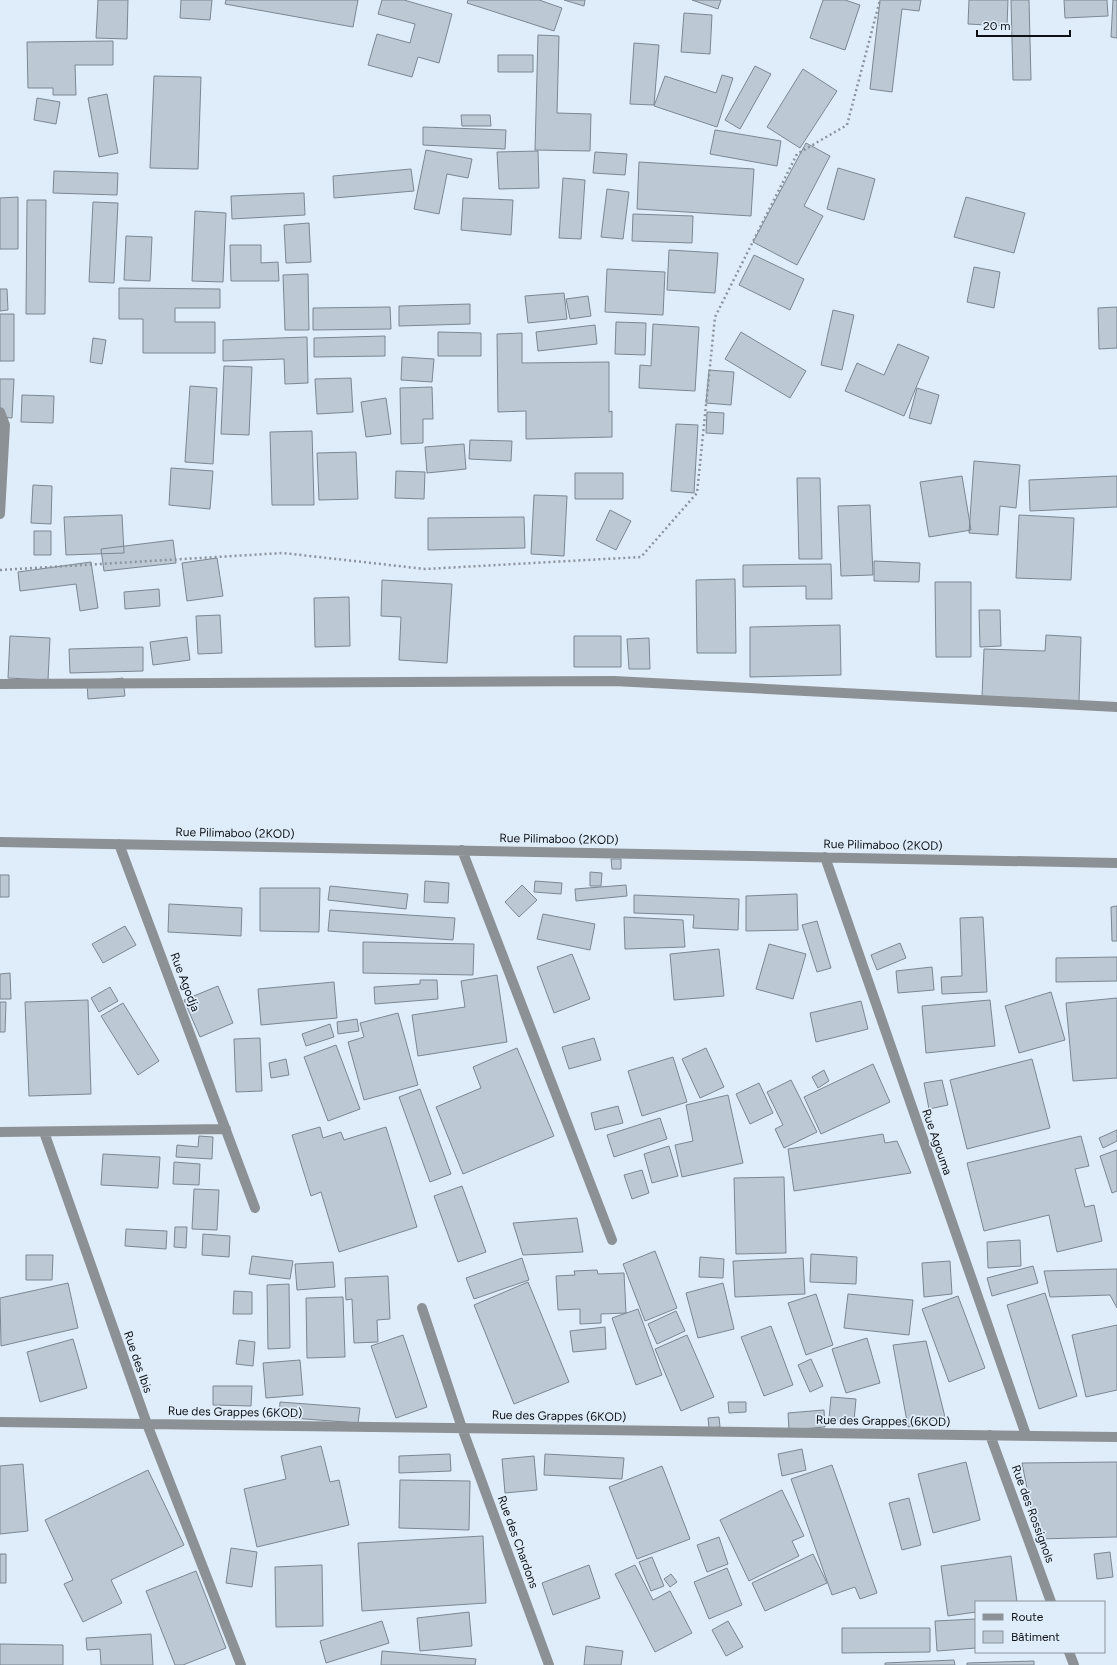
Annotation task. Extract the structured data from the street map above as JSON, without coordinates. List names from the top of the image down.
{
  "streets": {
    "street": [
      "Rue Pilimaboo (2KOD)",
      "Rue Agodja",
      "Rue Agouma",
      "Rue des Ibis",
      "Rue des Grappes (6KOD)",
      "Rue des Rossignols",
      "Rue des Chardons"
    ]
  },
  "crossings": [
    ["Rue Pilimaboo (2KOD)", "Rue Agodja"],
    ["Rue Pilimaboo (2KOD)", "Rue Agouma"],
    ["Rue Agouma", "Rue des Grappes (6KOD)"],
    ["Rue des Ibis", "Rue des Grappes (6KOD)"],
    ["Rue des Grappes (6KOD)", "Rue des Rossignols"],
    ["Rue des Grappes (6KOD)", "Rue des Chardons"]
  ],
  "legend": ["Route", "Bâtiment"],
  "scale_bar": "20 m"
}
